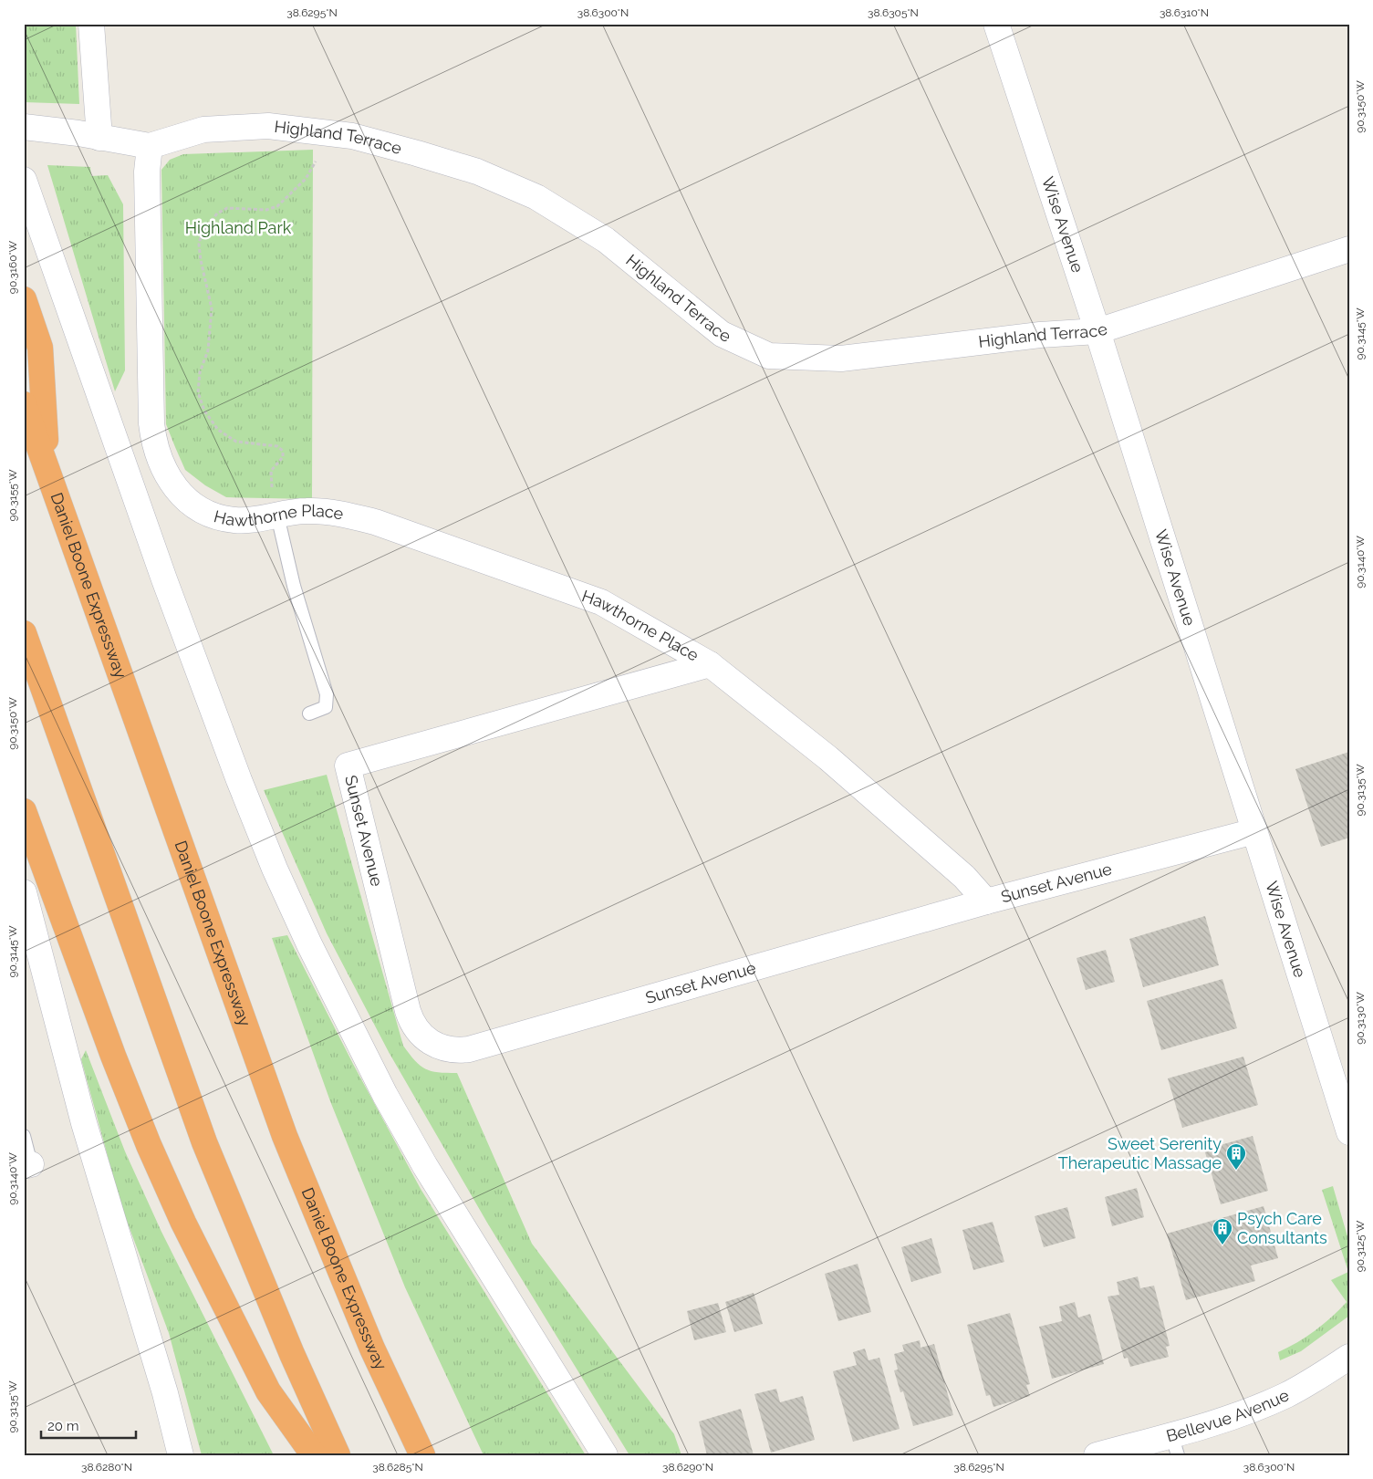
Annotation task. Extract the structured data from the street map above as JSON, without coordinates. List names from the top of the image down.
{
  "streets": {
    "highway": ["Daniel Boone Expressway"],
    "street": [
      "Highland Terrace",
      "Wise Avenue",
      "Hawthorne Place",
      "Sunset Avenue",
      "Bellevue Avenue"
    ]
  },
  "crossings": [
    ["Highland Terrace", "Wise Avenue"],
    ["Highland Terrace", "Hawthorne Place"],
    ["Wise Avenue", "Sunset Avenue"],
    ["Hawthorne Place", "Sunset Avenue"]
  ],
  "parks": ["Highland Park"],
  "places": {
    "building": ["Sweet Serenity Therapeutic Massage", "Psych Care Consultants"]
  },
  "scale_bar": "20 m",
  "coordinates": [
    "38.6295°N",
    "38.6300°N",
    "38.6305°N",
    "38.6310°N",
    "90.3150°W",
    "90.3160°W",
    "90.3145°W",
    "90.3155°W",
    "90.3140°W",
    "90.3135°W",
    "90.3130°W",
    "90.3125°W",
    "38.6280°N",
    "38.6285°N",
    "38.6290°N"
  ]
}
